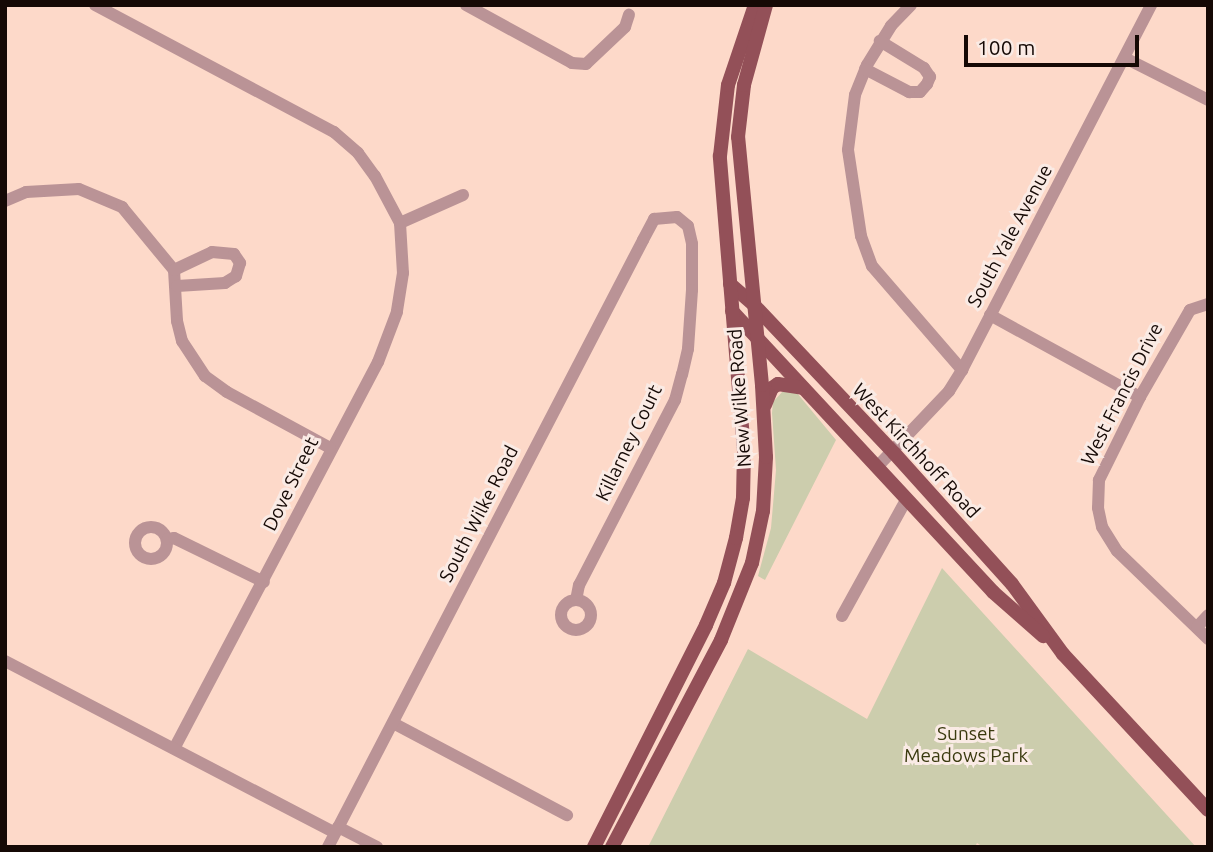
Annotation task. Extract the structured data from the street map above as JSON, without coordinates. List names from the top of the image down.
{
  "streets": {
    "main road": ["New Wilke Road", "West Kirchhoff Road"],
    "street": [
      "South Yale Avenue",
      "West Francis Drive",
      "Killarney Court",
      "Dove Street",
      "South Wilke Road"
    ]
  },
  "crossings": [
    ["South Yale Avenue", "West Kirchhoff Road"],
    ["New Wilke Road", "West Kirchhoff Road"],
    ["Killarney Court", "South Wilke Road"]
  ],
  "parks": ["Sunset Meadows Park"],
  "scale_bar": "100 m"
}
